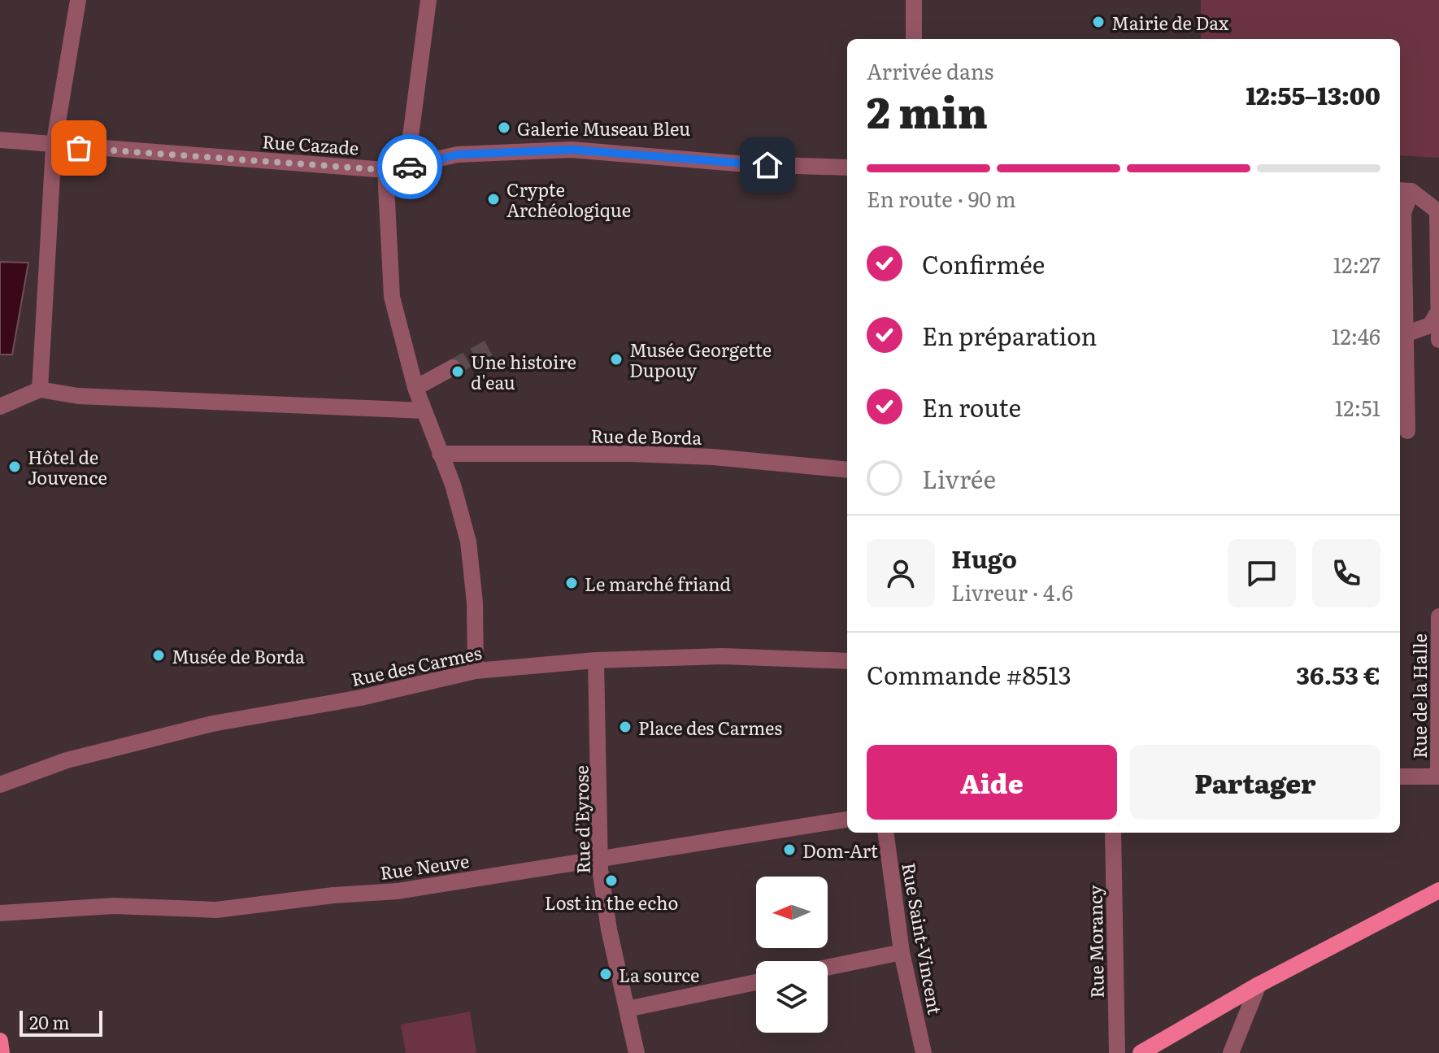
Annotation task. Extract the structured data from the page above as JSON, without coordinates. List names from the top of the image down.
{
  "streets": {
    "street": [
      "Rue Cazade",
      "Rue de Borda",
      "Rue des Carmes",
      "Rue de la Halle",
      "Rue d'Eyrose",
      "Rue Neuve",
      "Rue Saint-Vincent",
      "Rue Morancy"
    ]
  },
  "crossings": [
    ["Rue des Carmes", "Rue d'Eyrose"],
    ["Rue d'Eyrose", "Rue Neuve"]
  ],
  "places": [
    "Mairie de Dax",
    "Galerie Museau Bleu",
    "Crypte Archéologique",
    "Musée Georgette Dupouy",
    "Une histoire d'eau",
    "Hôtel de Jouvence",
    "Le marché friand",
    "Musée de Borda",
    "Place des Carmes",
    "Dom-Art",
    "Lost in the echo",
    "La source"
  ],
  "scale_bar": "20 m",
  "north": "left",
  "page": {
    "heading": ["2 min", "Arrivée dans", "12:55–13:00"],
    "panel": [
      "Hugo",
      "Livreur · 4.6",
      "Commande #8513",
      "36.53 €"
    ],
    "bar": "En route · 90 m",
    "list": [
      ["Confirmée", "12:27"],
      ["En préparation", "12:46"],
      ["En route", "12:51"],
      "Livrée"
    ],
    "buttons": ["Aide", "Partager"],
    "scale": "20 m"
  }
}
